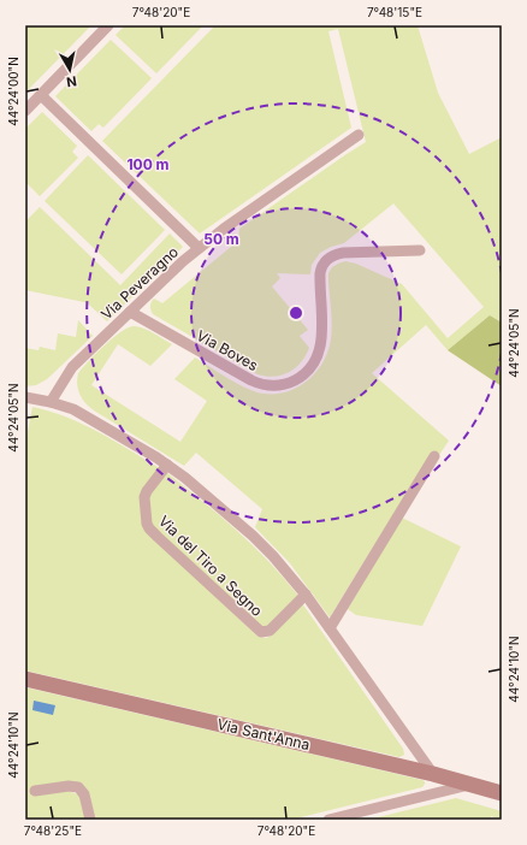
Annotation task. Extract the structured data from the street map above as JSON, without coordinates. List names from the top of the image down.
{
  "streets": {
    "street": [
      "Via Peveragno",
      "Via Boves",
      "Via del Tiro a Segno",
      "Via Sant'Anna"
    ]
  },
  "crossings": [
    ["Via Peveragno", "Via Boves"]
  ],
  "north": "bottom",
  "coordinates": [
    "7°48'20\"E",
    "7°48'15\"E",
    "44°24'00\"N",
    "44°24'05\"N",
    "44°24'10\"N",
    "7°48'25\"E"
  ],
  "rings": ["100 m", "50 m"]
}
